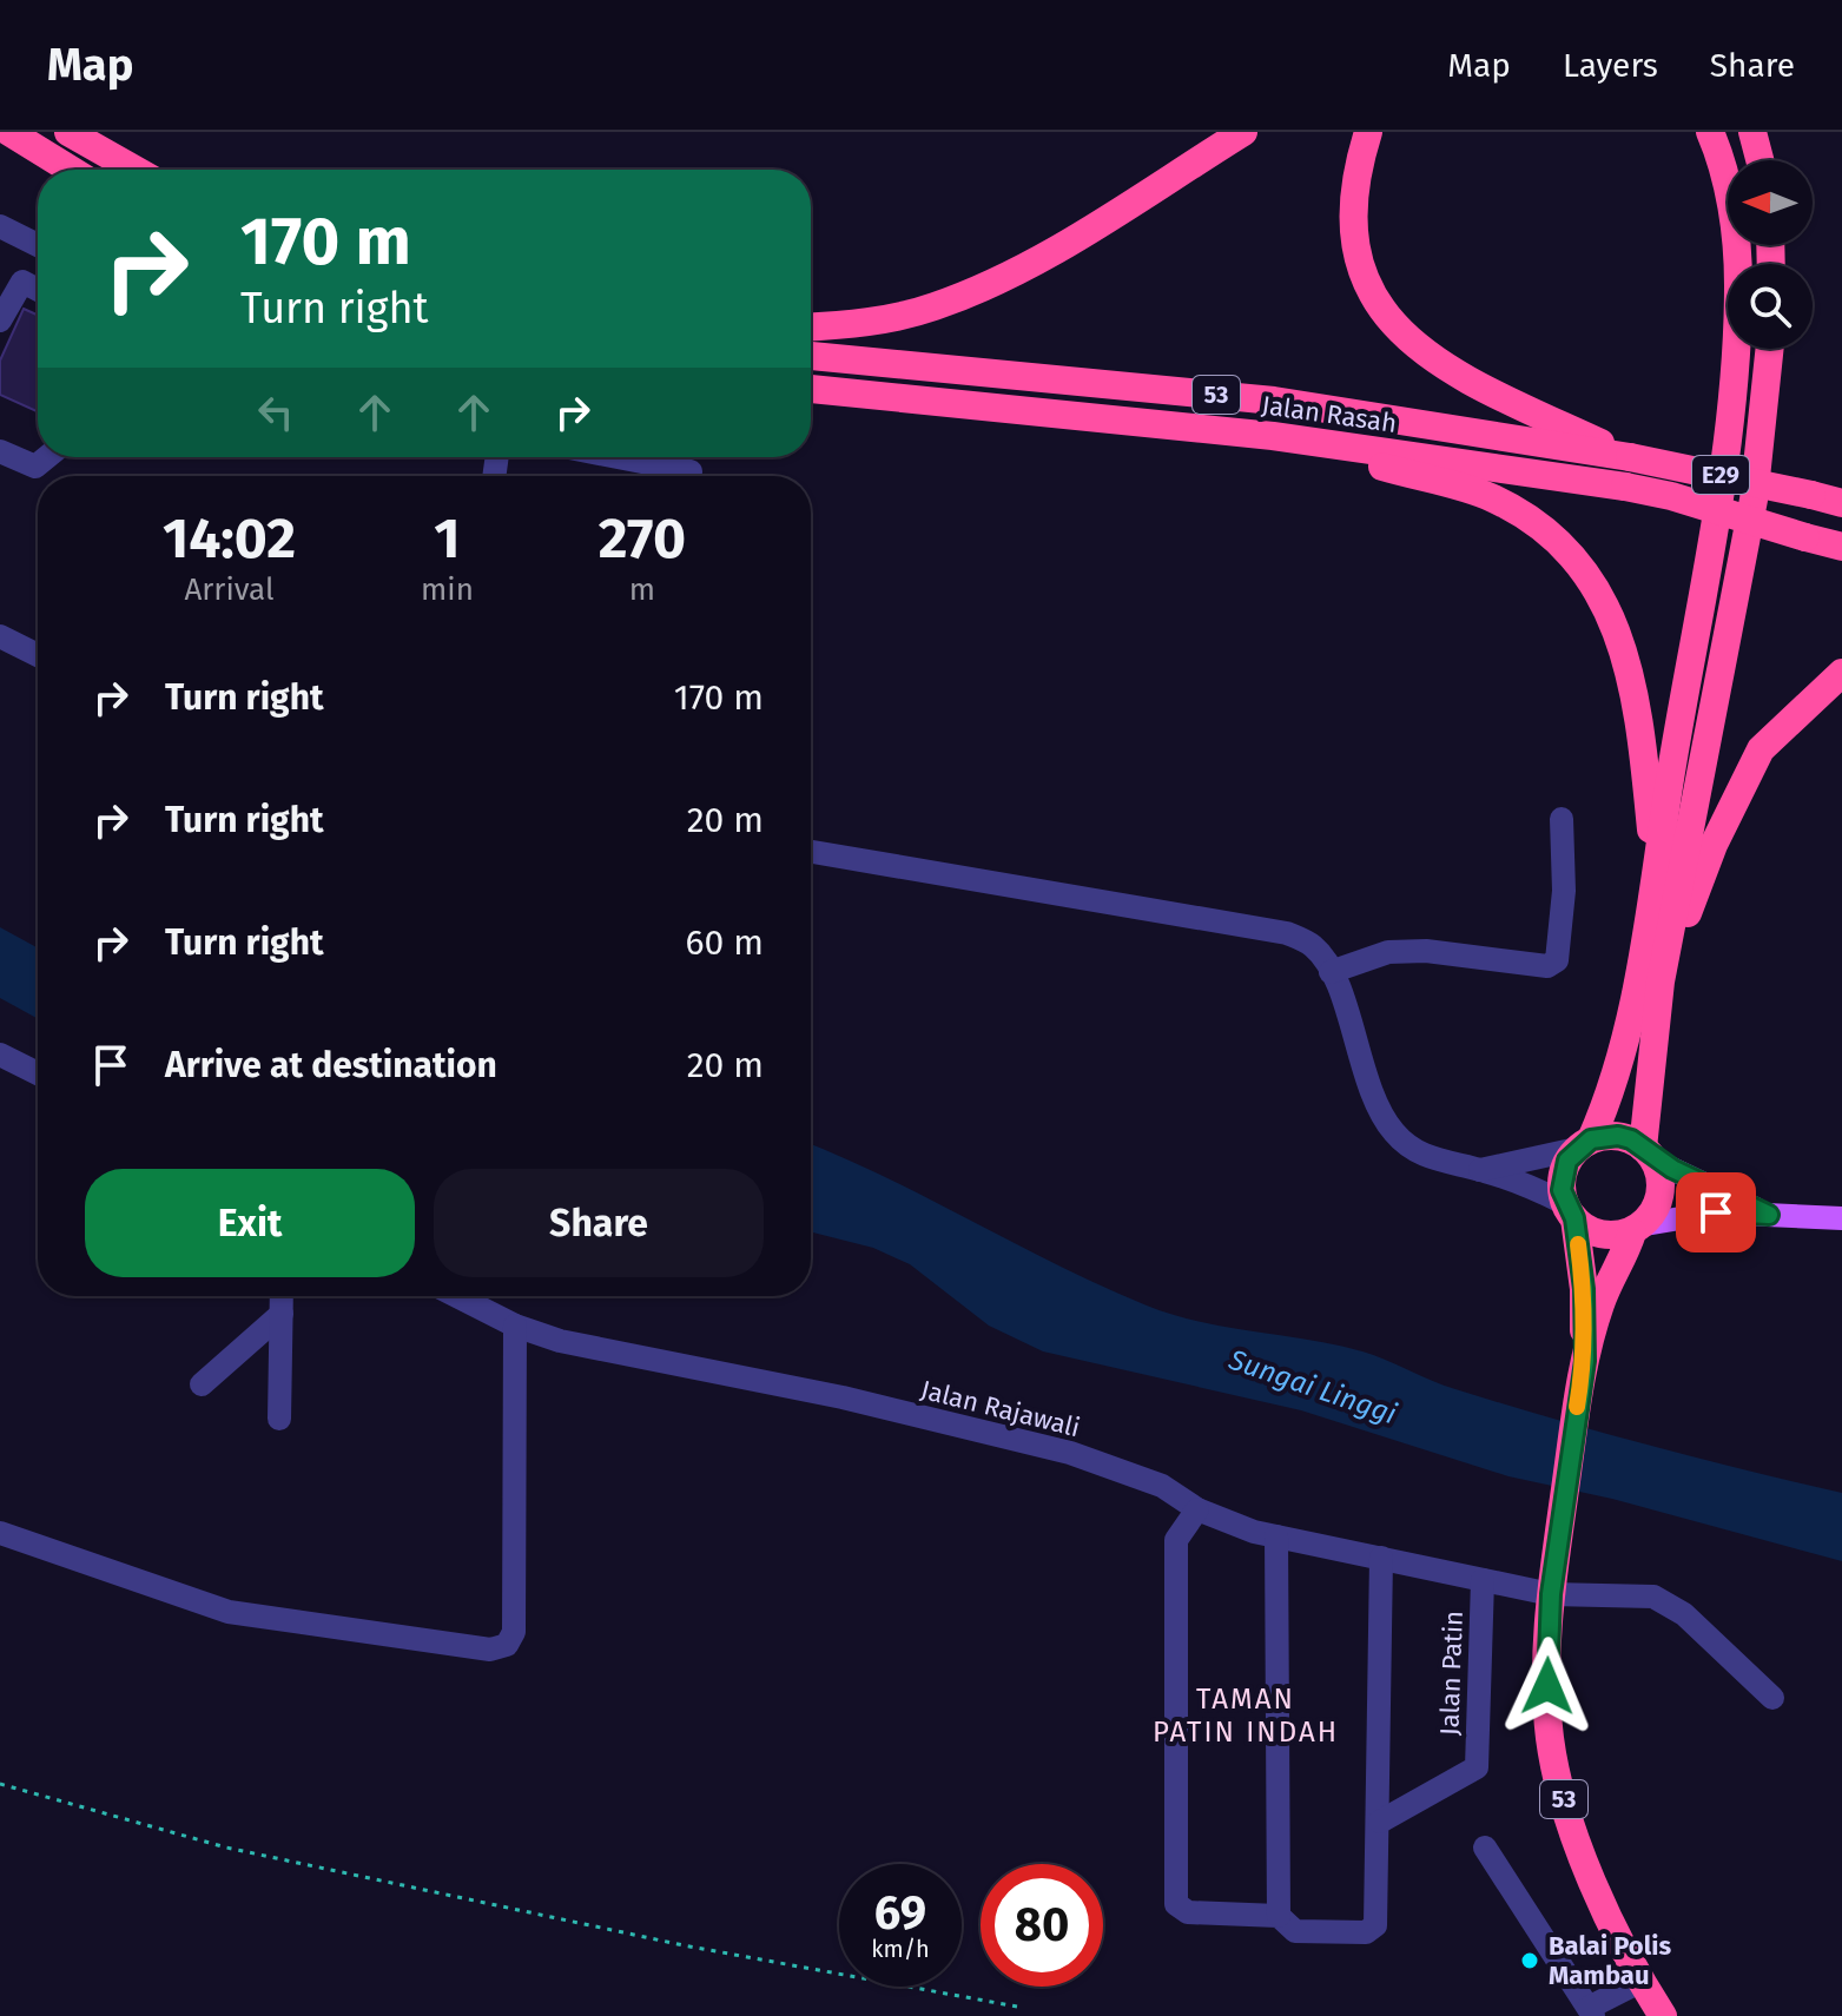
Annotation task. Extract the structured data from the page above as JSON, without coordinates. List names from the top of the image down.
{
  "streets": {
    "highway": ["53", "Jalan Rasah", "E29"],
    "street": ["Jalan Rajawali", "Jalan Patin"]
  },
  "crossings": [
    ["53", "Jalan Rajawali"],
    ["Jalan Rajawali", "Jalan Patin"]
  ],
  "districts": ["TAMAN PATIN INDAH"],
  "water": ["Sungai Linggi"],
  "places": ["Balai Polis Mambau"],
  "north": "left",
  "page": {
    "header": "Map",
    "nav": ["Map", "Layers", "Share"],
    "turn": ["170 m", "Turn right"],
    "eta": [
      "14:02",
      "Arrival",
      "1",
      "min",
      "270",
      "m"
    ],
    "list": [
      {
        "name": "Turn right",
        "value": "170 m"
      },
      {
        "name": "Turn right",
        "value": "20 m"
      },
      {
        "name": "Turn right",
        "value": "60 m"
      },
      {
        "name": "Arrive at destination",
        "value": "20 m"
      }
    ],
    "buttons": ["Exit", "Share"],
    "speed": "69 km/h",
    "limit": "80"
  }
}
